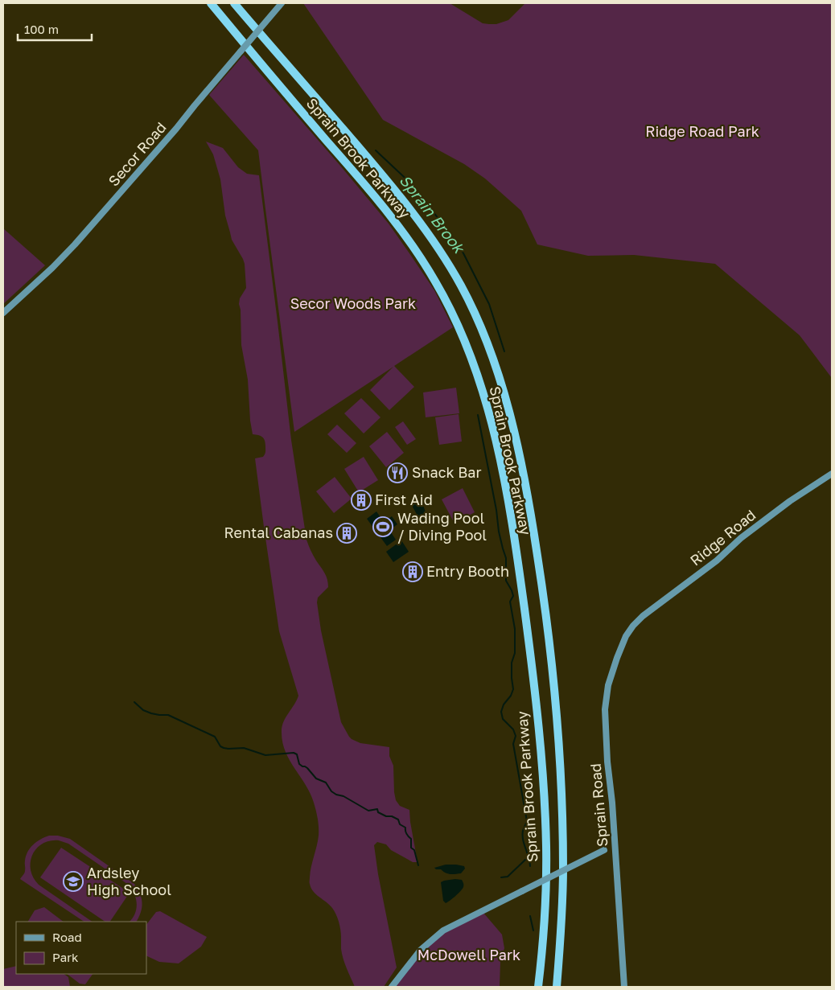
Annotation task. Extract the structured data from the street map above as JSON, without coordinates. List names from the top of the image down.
{
  "streets": {
    "highway": ["Sprain Brook Parkway"],
    "street": ["Secor Road", "Ridge Road", "Sprain Road"]
  },
  "crossings": [
    ["Ridge Road", "Sprain Road"]
  ],
  "water": ["Sprain Brook"],
  "parks": ["Ridge Road Park", "Secor Woods Park", "McDowell Park"],
  "places": {
    "restaurant": ["Snack Bar"],
    "building": ["First Aid", "Rental Cabanas", "Entry Booth"],
    "sports": ["Wading Pool / Diving Pool"],
    "school or university": ["Ardsley High School"]
  },
  "legend": ["Road", "Park"],
  "scale_bar": "100 m"
}
